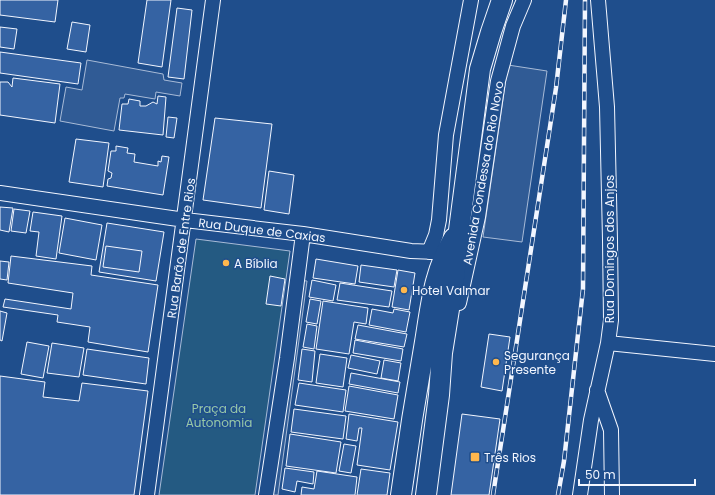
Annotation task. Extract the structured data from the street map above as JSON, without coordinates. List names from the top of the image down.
{
  "streets": {
    "main road": ["Avenida Condessa do Rio Novo"],
    "street": ["Rua Duque de Caxias", "Rua Barão de Entre Rios", "Rua Domingos dos Anjos"]
  },
  "crossings": [
    ["Avenida Condessa do Rio Novo", "Rua Duque de Caxias"],
    ["Rua Duque de Caxias", "Rua Barão de Entre Rios"]
  ],
  "parks": ["Praça da Autonomia"],
  "places": {
    "other": ["A Bíblia", "Hotel Valmar", "Segurança Presente"],
    "transit": ["Três Rios"]
  },
  "scale_bar": "50 m"
}
